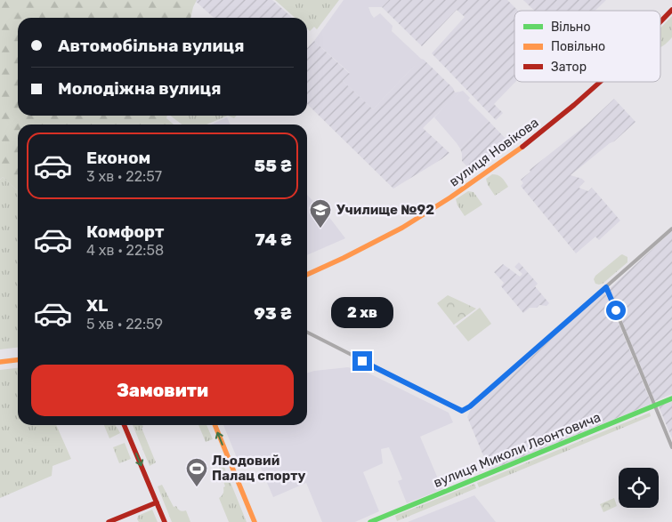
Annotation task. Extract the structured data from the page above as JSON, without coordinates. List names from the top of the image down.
{
  "streets": {
    "street": ["вулиця Новікова", "вулиця Миколи Леонтовича"]
  },
  "places": {
    "school or university": ["Училище №92"],
    "sports": ["Льодовий Палац спорту"]
  },
  "legend": ["Вільно", "Повільно", "Затор"],
  "page": {
    "banner": ["Автомобільна вулиця", "Молодіжна вулиця"],
    "list": [
      {
        "name": "Економ",
        "note": "3 хв · 22:57",
        "value": "55 ₴"
      },
      {
        "name": "Комфорт",
        "note": "4 хв · 22:58",
        "value": "74 ₴"
      },
      {
        "name": "XL",
        "note": "5 хв · 22:59",
        "value": "93 ₴"
      }
    ],
    "bubble": "2 хв",
    "buttons": "Замовити"
  }
}
